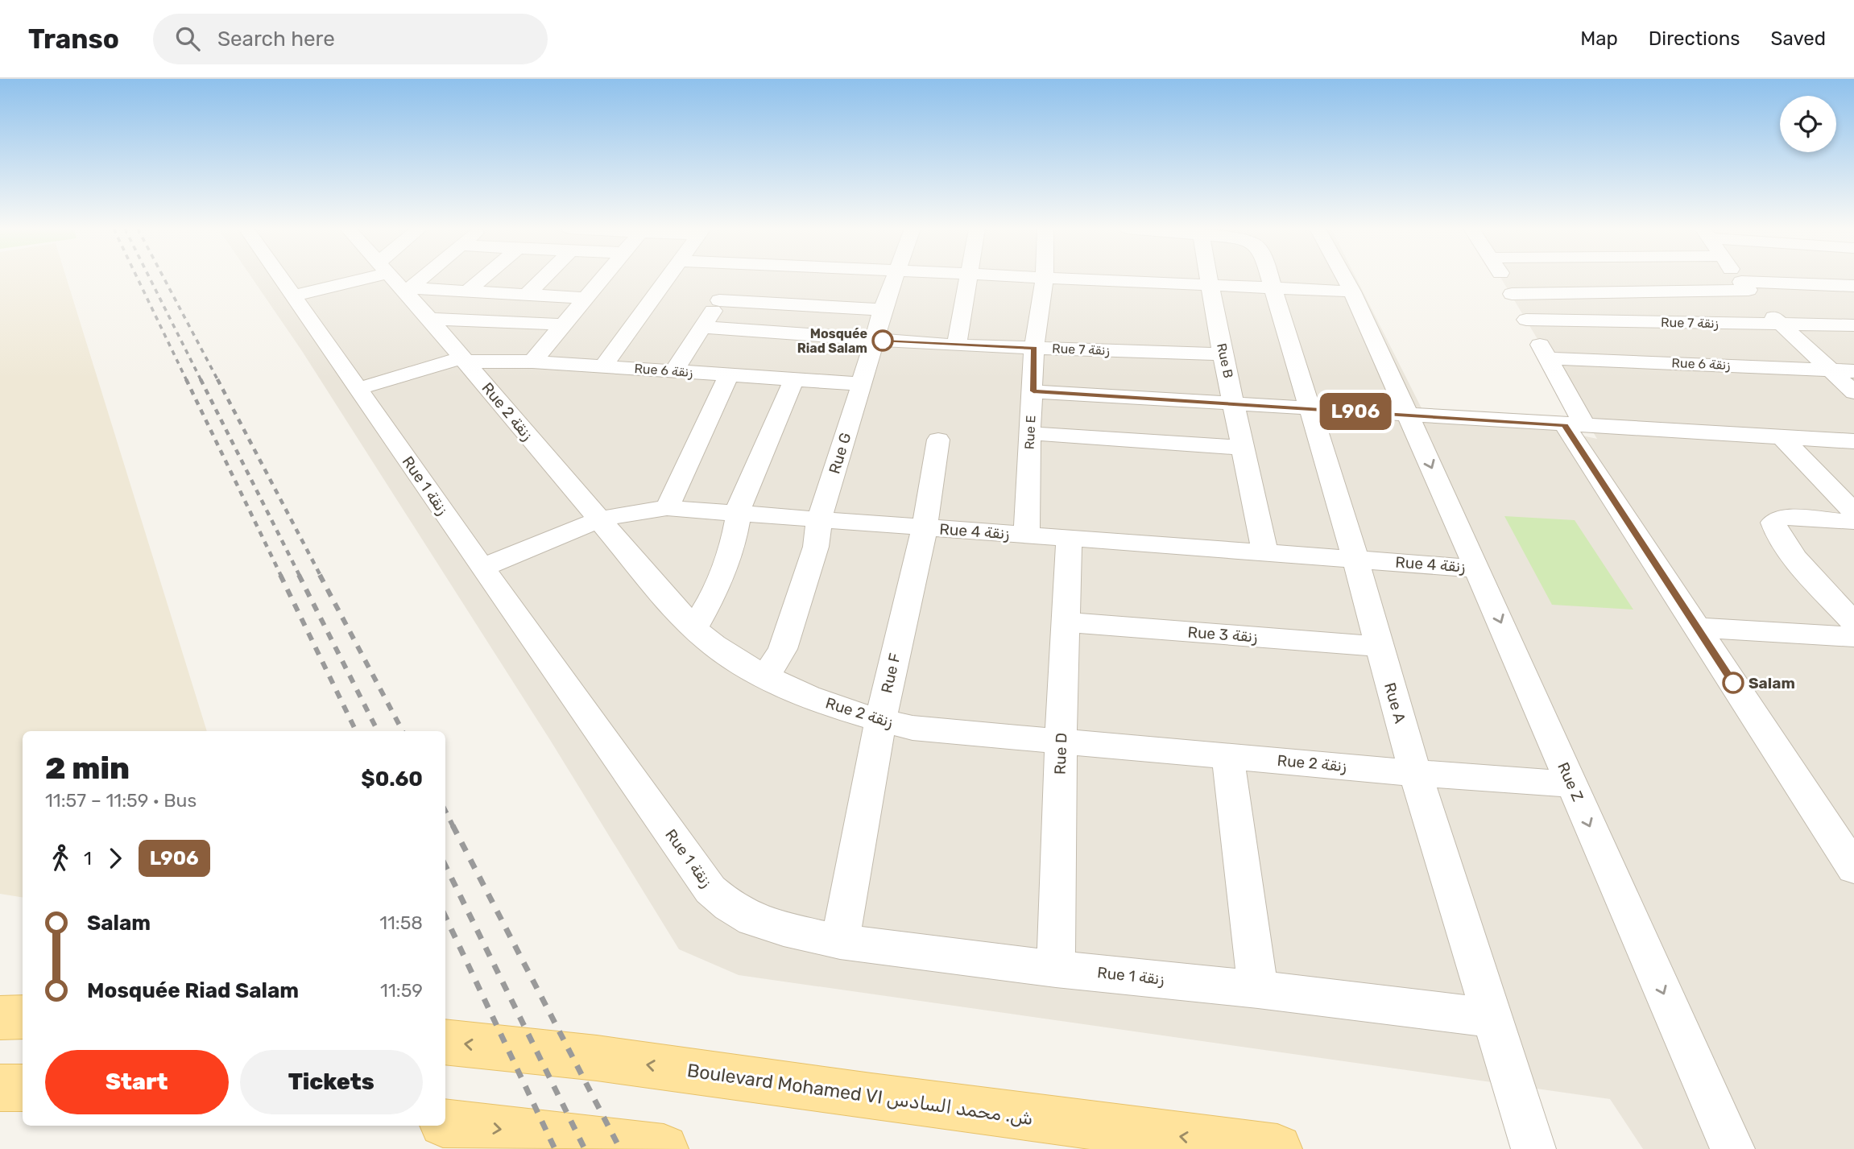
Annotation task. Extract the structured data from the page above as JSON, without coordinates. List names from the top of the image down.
{
  "streets": {
    "main road": ["Boulevard Mohamed VI ش. محمد السادس"],
    "street": [
      "Rue 7 زنقة",
      "Rue B",
      "Rue 6 زنقة",
      "Rue 2 زنقة",
      "Rue E",
      "Rue G",
      "Rue 1 زنقة",
      "Rue 4 زنقة",
      "Rue 3 زنقة",
      "Rue F",
      "Rue A",
      "Rue D",
      "Rue Z"
    ]
  },
  "crossings": [
    ["Rue 7 زنقة", "Rue B"],
    ["Rue 7 زنقة", "Rue E"],
    ["Rue 7 زنقة", "Rue G"],
    ["Rue B", "Rue 4 زنقة"],
    ["Rue 6 زنقة", "Rue 2 زنقة"],
    ["Rue 6 زنقة", "Rue G"],
    ["Rue 6 زنقة", "Rue 1 زنقة"],
    ["Rue 2 زنقة", "Rue G"],
    ["Rue 2 زنقة", "Rue 4 زنقة"],
    ["Rue 2 زنقة", "Rue F"],
    ["Rue 2 زنقة", "Rue A"],
    ["Rue 2 زنقة", "Rue D"],
    ["Rue 2 زنقة", "Rue Z"],
    ["Rue E", "Rue 4 زنقة"],
    ["Rue G", "Rue 4 زنقة"],
    ["Rue 1 زنقة", "Rue 4 زنقة"],
    ["Rue 1 زنقة", "Rue F"],
    ["Rue 1 زنقة", "Rue A"],
    ["Rue 1 زنقة", "Rue D"],
    ["Rue 4 زنقة", "Rue F"],
    ["Rue 4 زنقة", "Rue A"],
    ["Rue 4 زنقة", "Rue D"],
    ["Rue 4 زنقة", "Rue Z"],
    ["Rue 3 زنقة", "Rue A"],
    ["Rue 3 زنقة", "Rue D"]
  ],
  "one_way": ["Boulevard Mohamed VI ش. محمد السادس"],
  "places": ["Mosquée Riad Salam", "Salam"],
  "lines": ["bus line L906"],
  "page": {
    "header": "Transo",
    "search": "Search here",
    "nav": ["Map", "Directions", "Saved"],
    "on_map": "L906",
    "heading": ["2 min", "11:57 – 11:59 · Bus", "$0.60"],
    "legs": ["1", "L906"],
    "list": [
      {
        "name": "Salam",
        "value": "11:58"
      },
      {
        "name": "Mosquée Riad Salam",
        "value": "11:59"
      }
    ],
    "buttons": ["Start", "Tickets"]
  }
}
